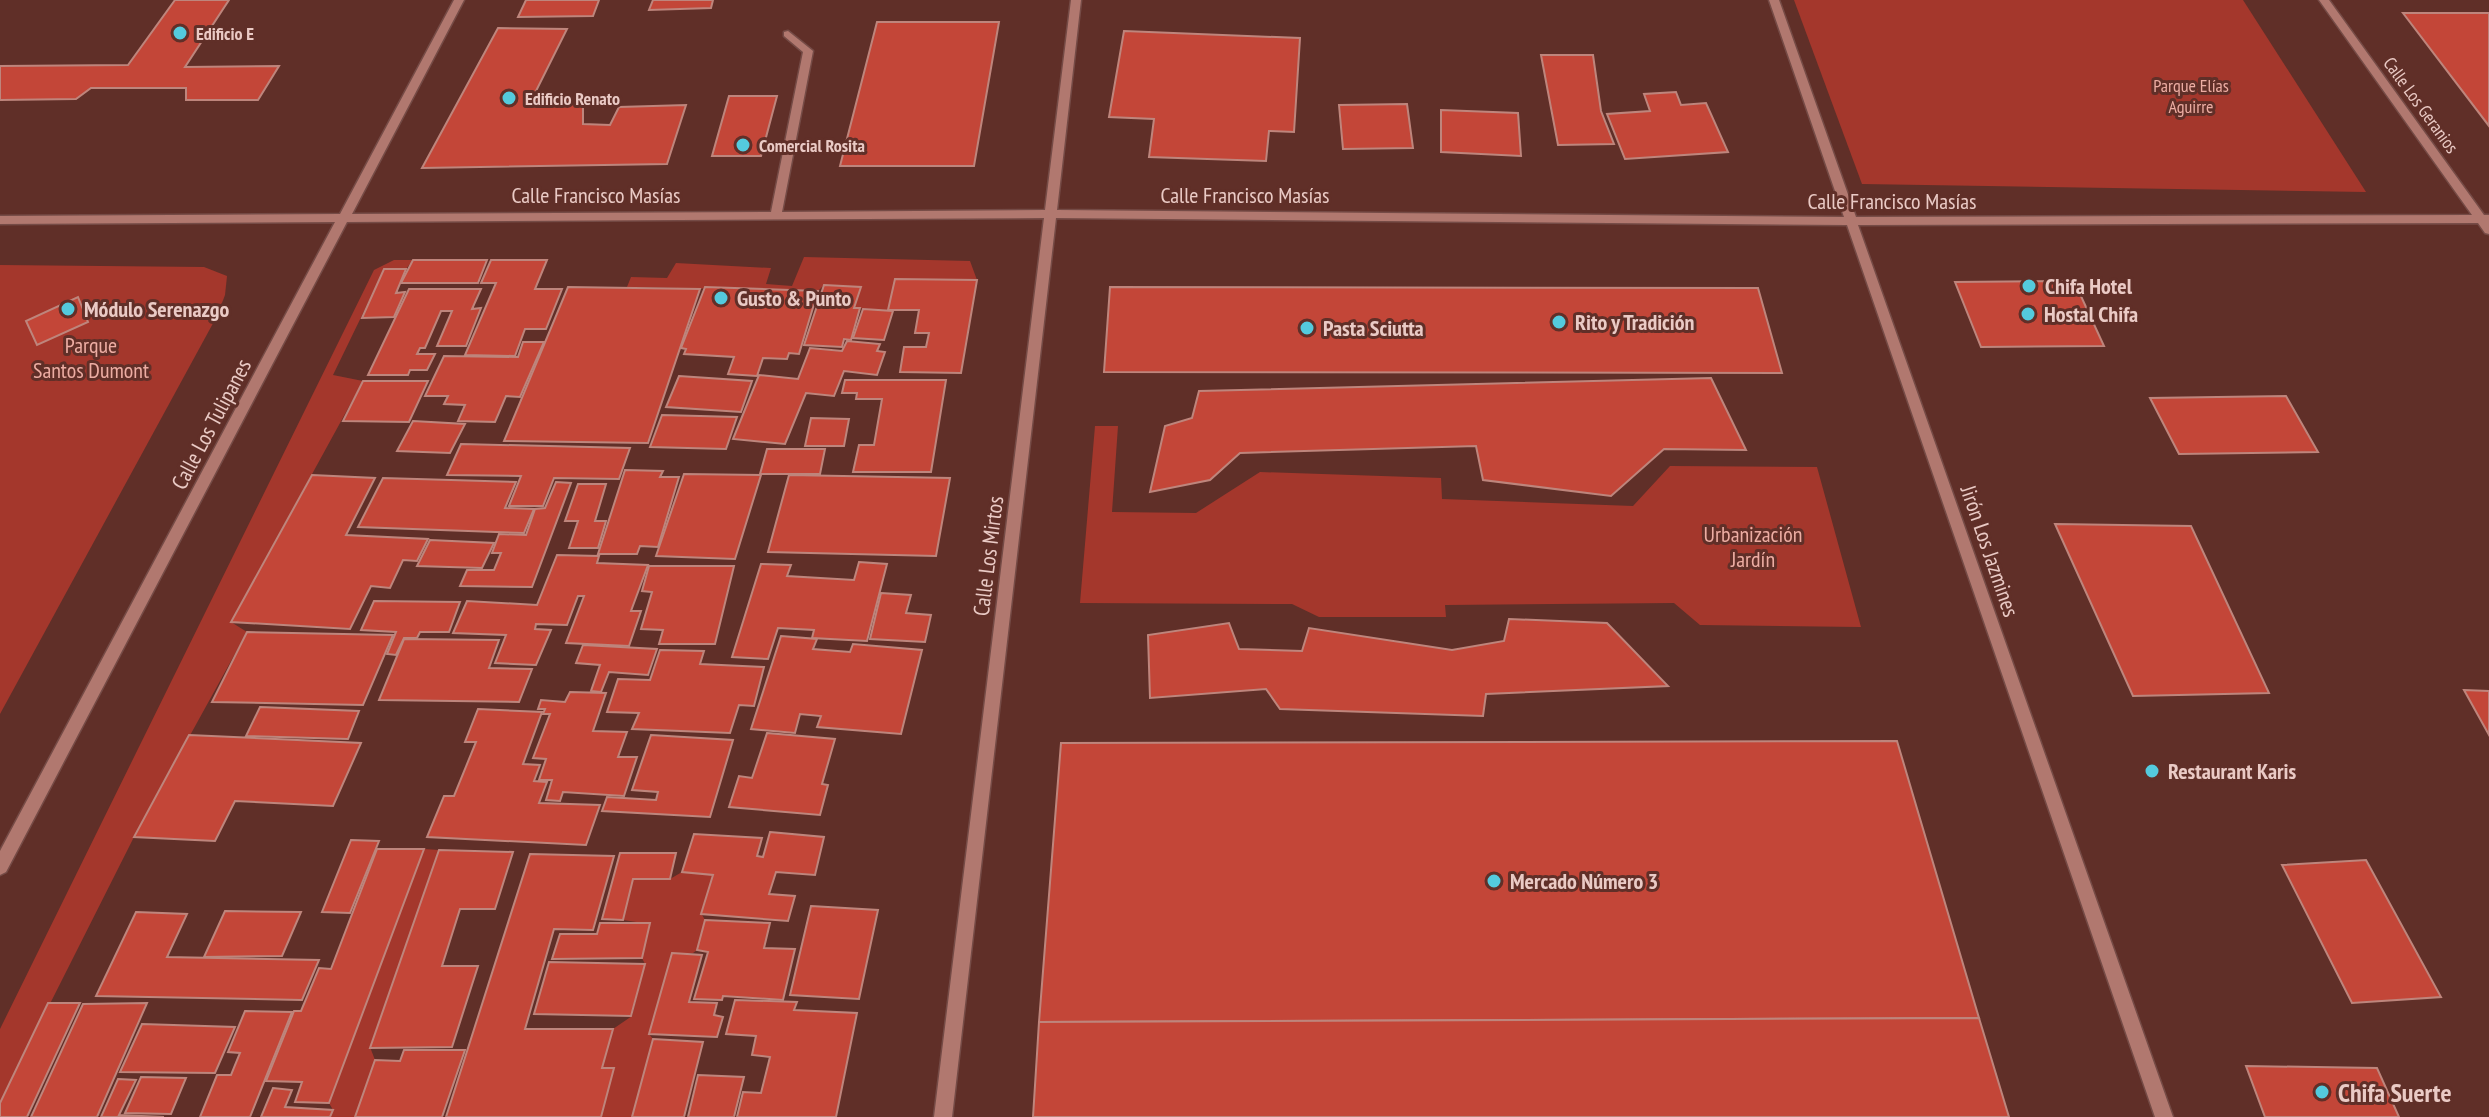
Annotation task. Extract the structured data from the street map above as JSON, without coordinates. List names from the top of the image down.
{
  "streets": {
    "street": [
      "Calle Los Geranios",
      "Calle Francisco Masías",
      "Calle Los Tulipanes",
      "Jirón Los Jazmines",
      "Calle Los Mirtos"
    ]
  },
  "crossings": [
    ["Calle Los Geranios", "Calle Francisco Masías"],
    ["Calle Francisco Masías", "Calle Los Tulipanes"],
    ["Calle Francisco Masías", "Jirón Los Jazmines"],
    ["Calle Francisco Masías", "Calle Los Mirtos"]
  ],
  "parks": ["Parque Elías Aguirre", "Parque Santos Dumont", "Urbanización Jardín"],
  "places": [
    "Edificio E",
    "Edificio Renato",
    "Comercial Rosita",
    "Chifa Hotel",
    "Gusto & Punto",
    "Módulo Serenazgo",
    "Hostal Chifa",
    "Rito y Tradición",
    "Pasta Sciutta",
    "Restaurant Karis",
    "Mercado Número 3",
    "Chifa Suerte"
  ]
}
